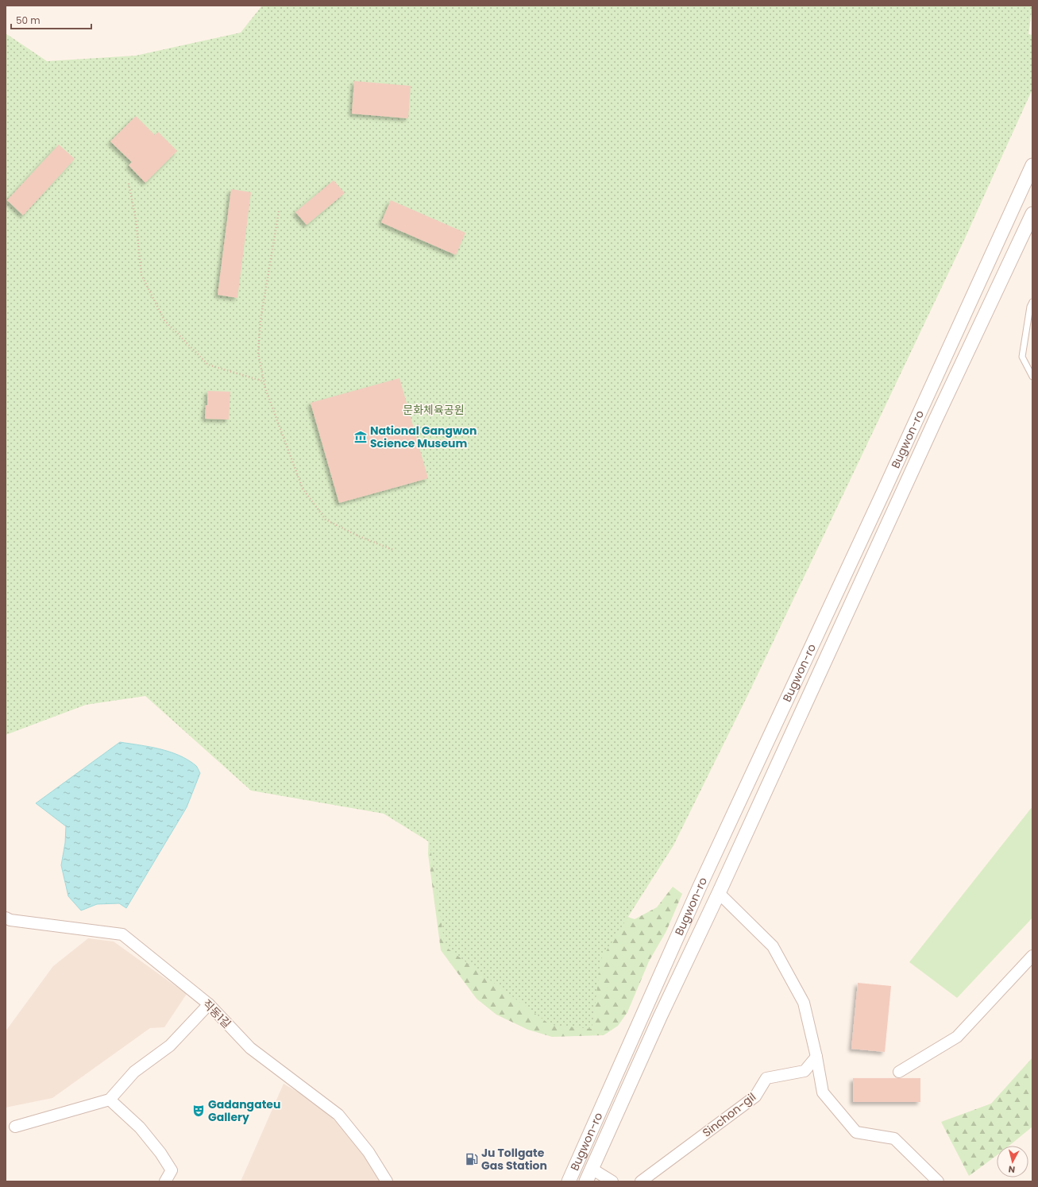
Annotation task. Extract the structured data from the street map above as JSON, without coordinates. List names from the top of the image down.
{
  "streets": {
    "street": ["Bugwon-ro", "직동1길", "Sinchon-gil"]
  },
  "parks": ["문화체육공원"],
  "places": {
    "museum": ["National Gangwon Science Museum"],
    "theatre": ["Gadangateu Gallery"],
    "fuel station": ["Ju Tollgate Gas Station"]
  },
  "scale_bar": "50 m",
  "north": "bottom"
}
